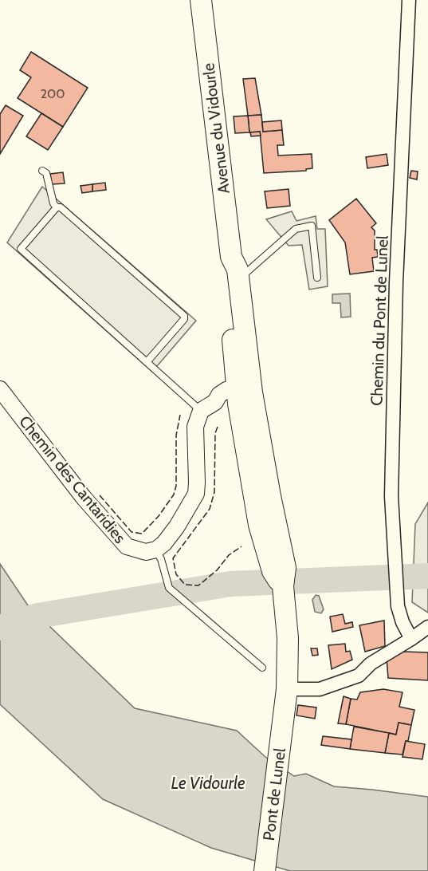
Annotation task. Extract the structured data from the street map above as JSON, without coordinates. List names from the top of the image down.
{
  "streets": {
    "main road": ["Avenue du Vidourle", "Pont de Lunel"],
    "street": ["Chemin du Pont de Lunel", "Chemin des Cantaridies"]
  },
  "crossings": [
    ["Avenue du Vidourle", "Pont de Lunel"]
  ],
  "water": ["Le Vidourle"],
  "house_numbers": ["200"]
}
